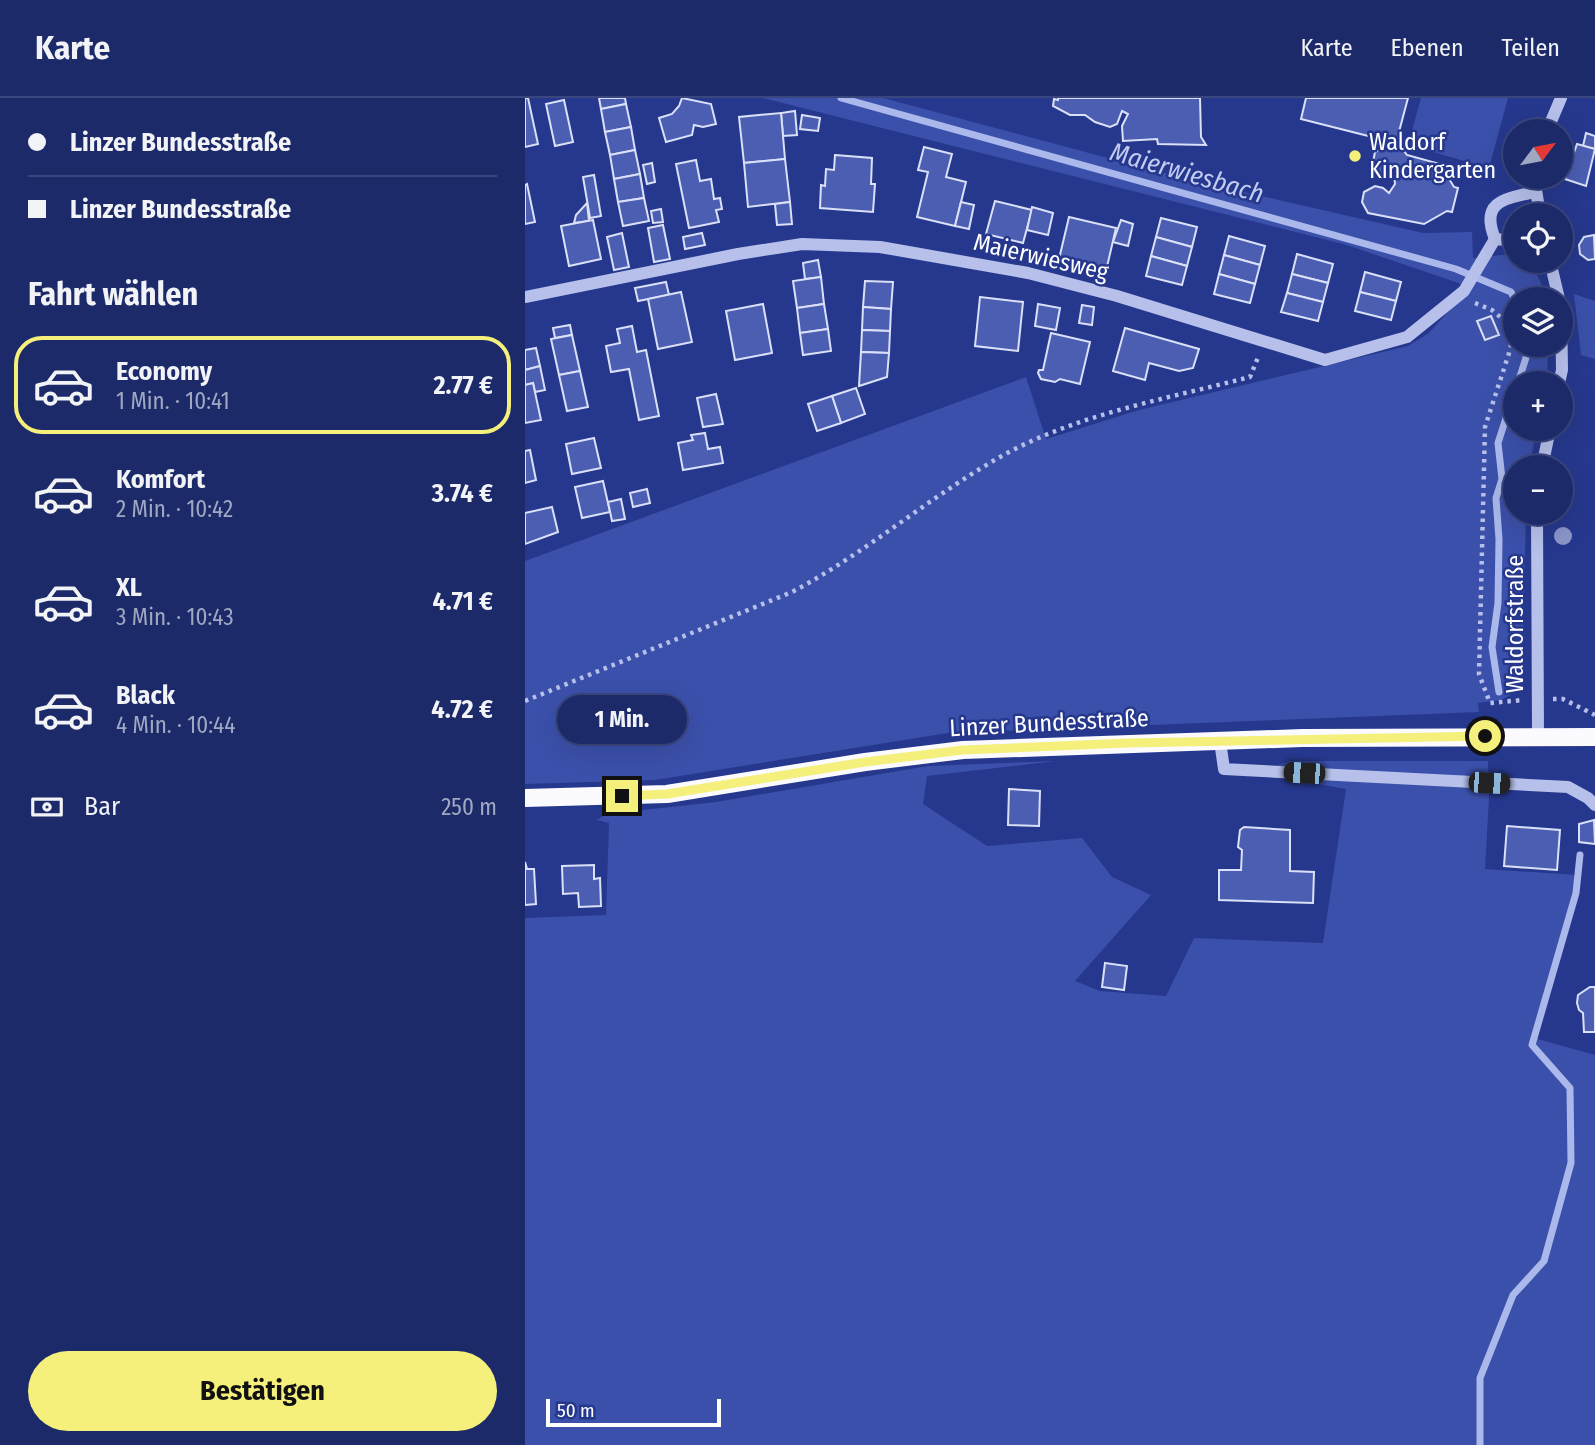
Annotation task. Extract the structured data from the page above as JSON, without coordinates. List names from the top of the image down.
{
  "streets": {
    "main road": ["Linzer Bundesstraße"],
    "street": ["Maierwiesweg", "Waldorfstraße"]
  },
  "crossings": [
    ["Waldorfstraße", "Linzer Bundesstraße"]
  ],
  "water": ["Maierwiesbach"],
  "places": ["Waldorf Kindergarten"],
  "scale_bar": "50 m",
  "north": "top right",
  "page": {
    "header": "Karte",
    "nav": ["Karte", "Ebenen", "Teilen"],
    "banner": ["Linzer Bundesstraße", "Linzer Bundesstraße"],
    "map_buttons": ["+", "−"],
    "heading": "Fahrt wählen",
    "list": [
      {
        "name": "Economy",
        "note": "1 Min. · 10:41",
        "value": "2.77 €"
      },
      {
        "name": "Komfort",
        "note": "2 Min. · 10:42",
        "value": "3.74 €"
      },
      {
        "name": "XL",
        "note": "3 Min. · 10:43",
        "value": "4.71 €"
      },
      {
        "name": "Black",
        "note": "4 Min. · 10:44",
        "value": "4.72 €"
      }
    ],
    "bubble": "1 Min.",
    "pay": ["Bar", "250 m"],
    "buttons": "Bestätigen",
    "scale": "50 m"
  }
}
